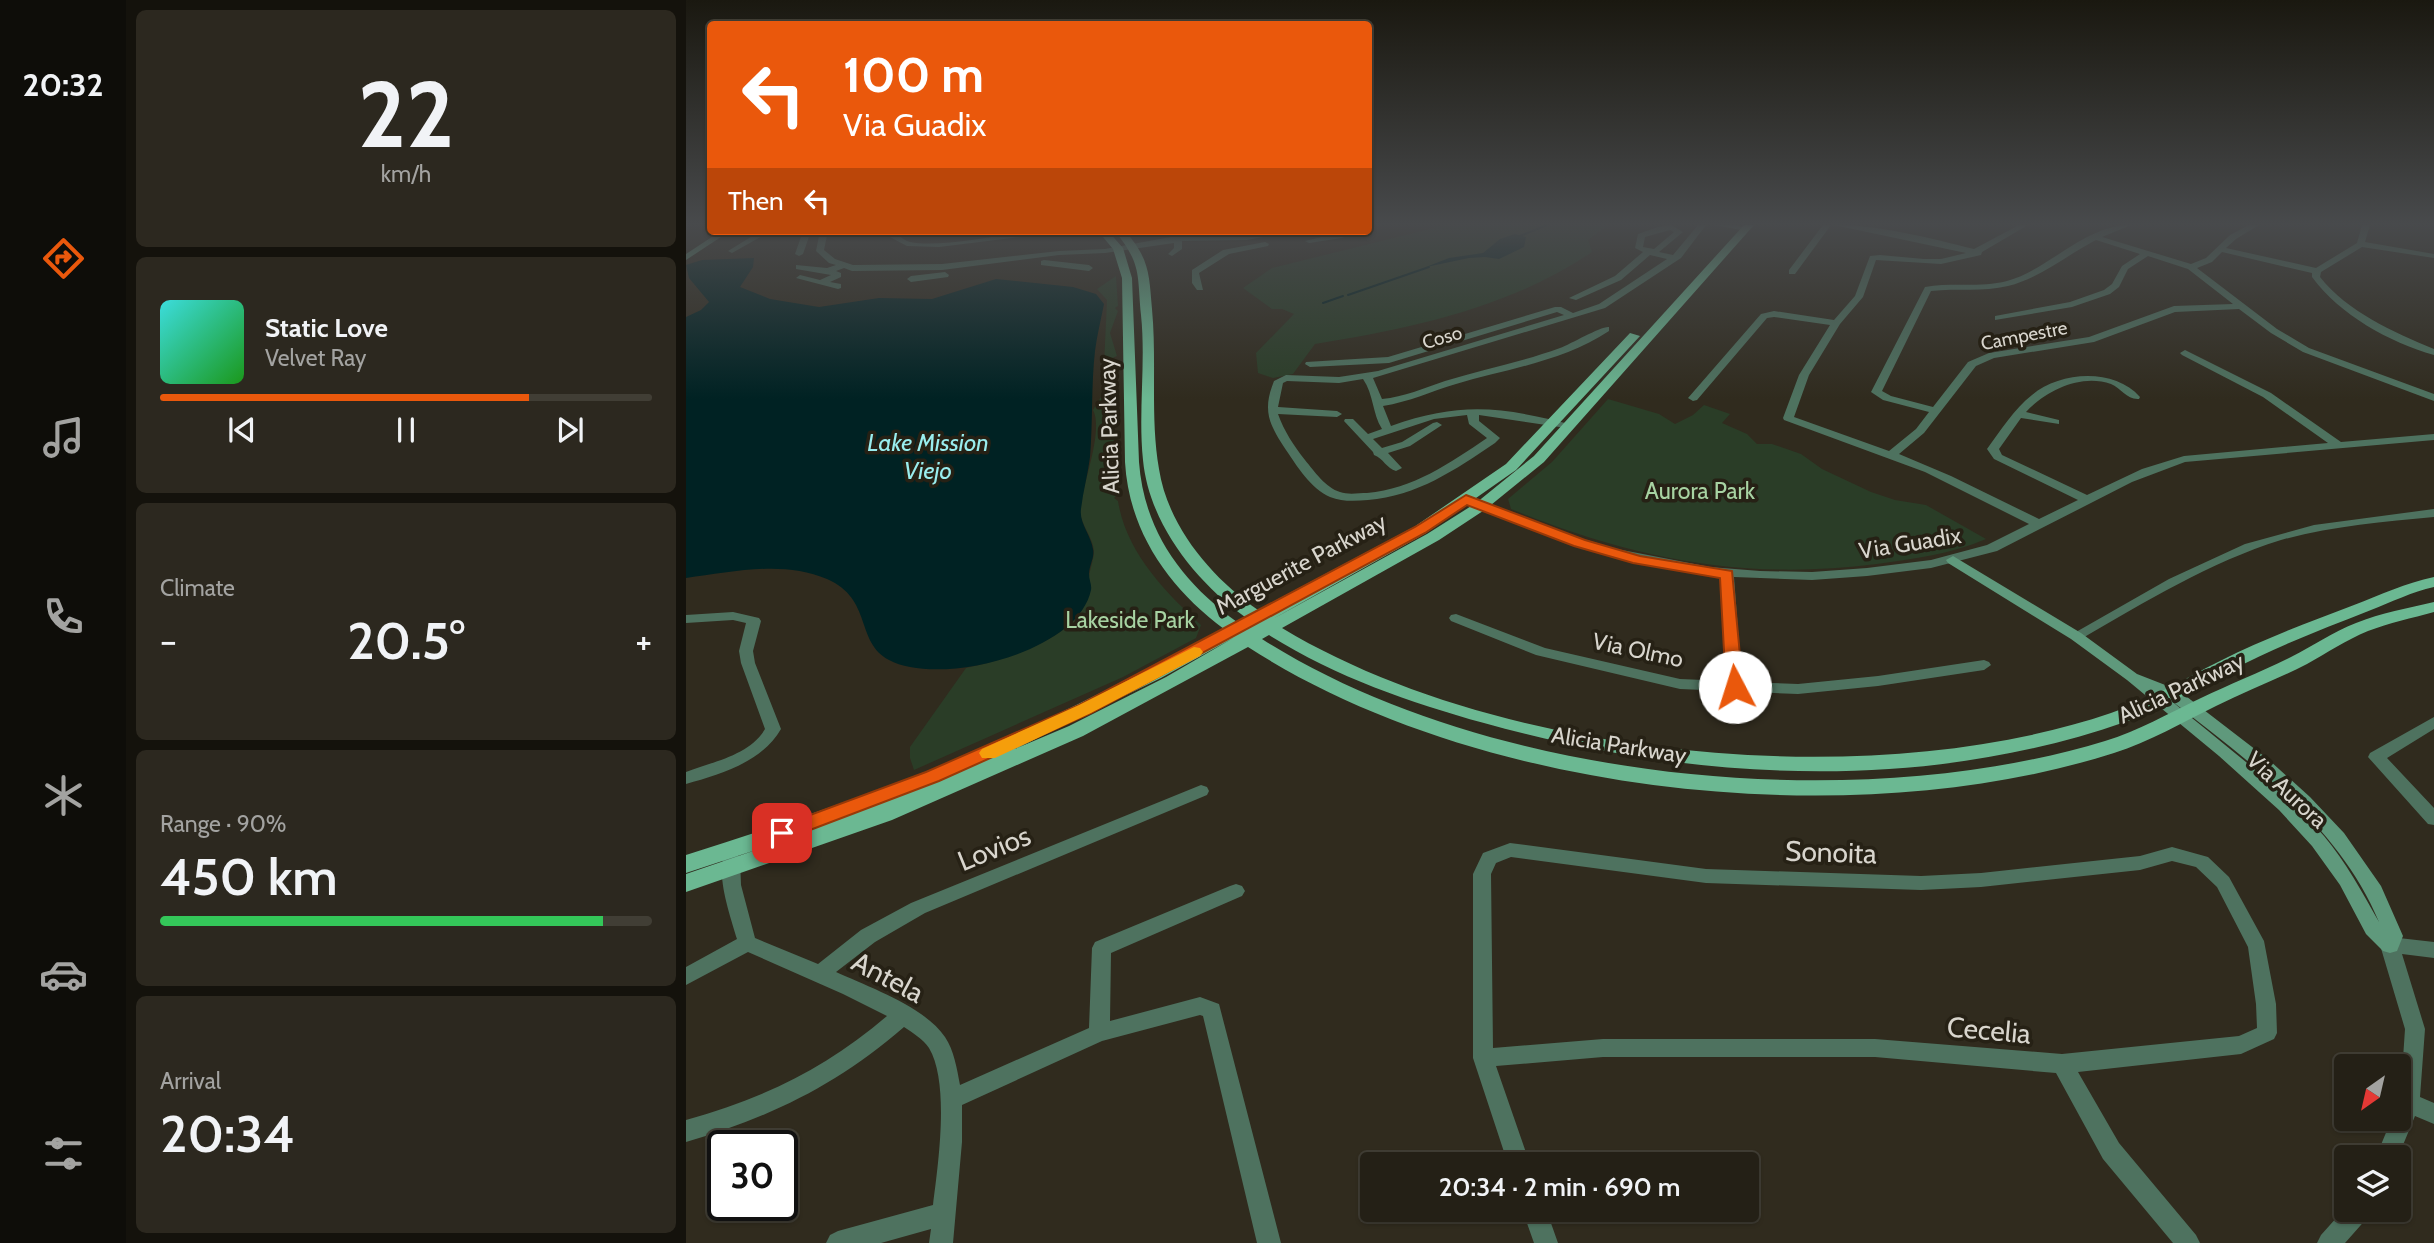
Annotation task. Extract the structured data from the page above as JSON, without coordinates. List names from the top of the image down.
{
  "streets": {
    "main road": ["Alicia Parkway", "Marguerite Parkway"],
    "street": [
      "Campestre",
      "Coso",
      "Via Guadix",
      "Via Olmo",
      "Via Aurora",
      "Lovios",
      "Sonoita",
      "Antela",
      "Cecelia"
    ]
  },
  "crossings": [
    ["Alicia Parkway", "Marguerite Parkway"],
    ["Alicia Parkway", "Via Aurora"],
    ["Via Guadix", "Marguerite Parkway"],
    ["Via Guadix", "Via Aurora"],
    ["Lovios", "Antela"],
    ["Sonoita", "Cecelia"]
  ],
  "water": ["Lake Mission Viejo"],
  "parks": ["Aurora Park", "Lakeside Park"],
  "north": "bottom left",
  "page": {
    "tabs": "20:32",
    "tile": [
      ["22", "km/h"],
      "Climate",
      ["Range · 90%", "450 km"],
      ["Arrival", "20:34"]
    ],
    "turn": ["100 m", "Via Guadix"],
    "then": "Then",
    "song": ["Static Love", "Velvet Ray"],
    "heat": ["−", "20.5°", "+"],
    "limit": "30",
    "trip": "20:34 · 2 min · 690 m"
  }
}
